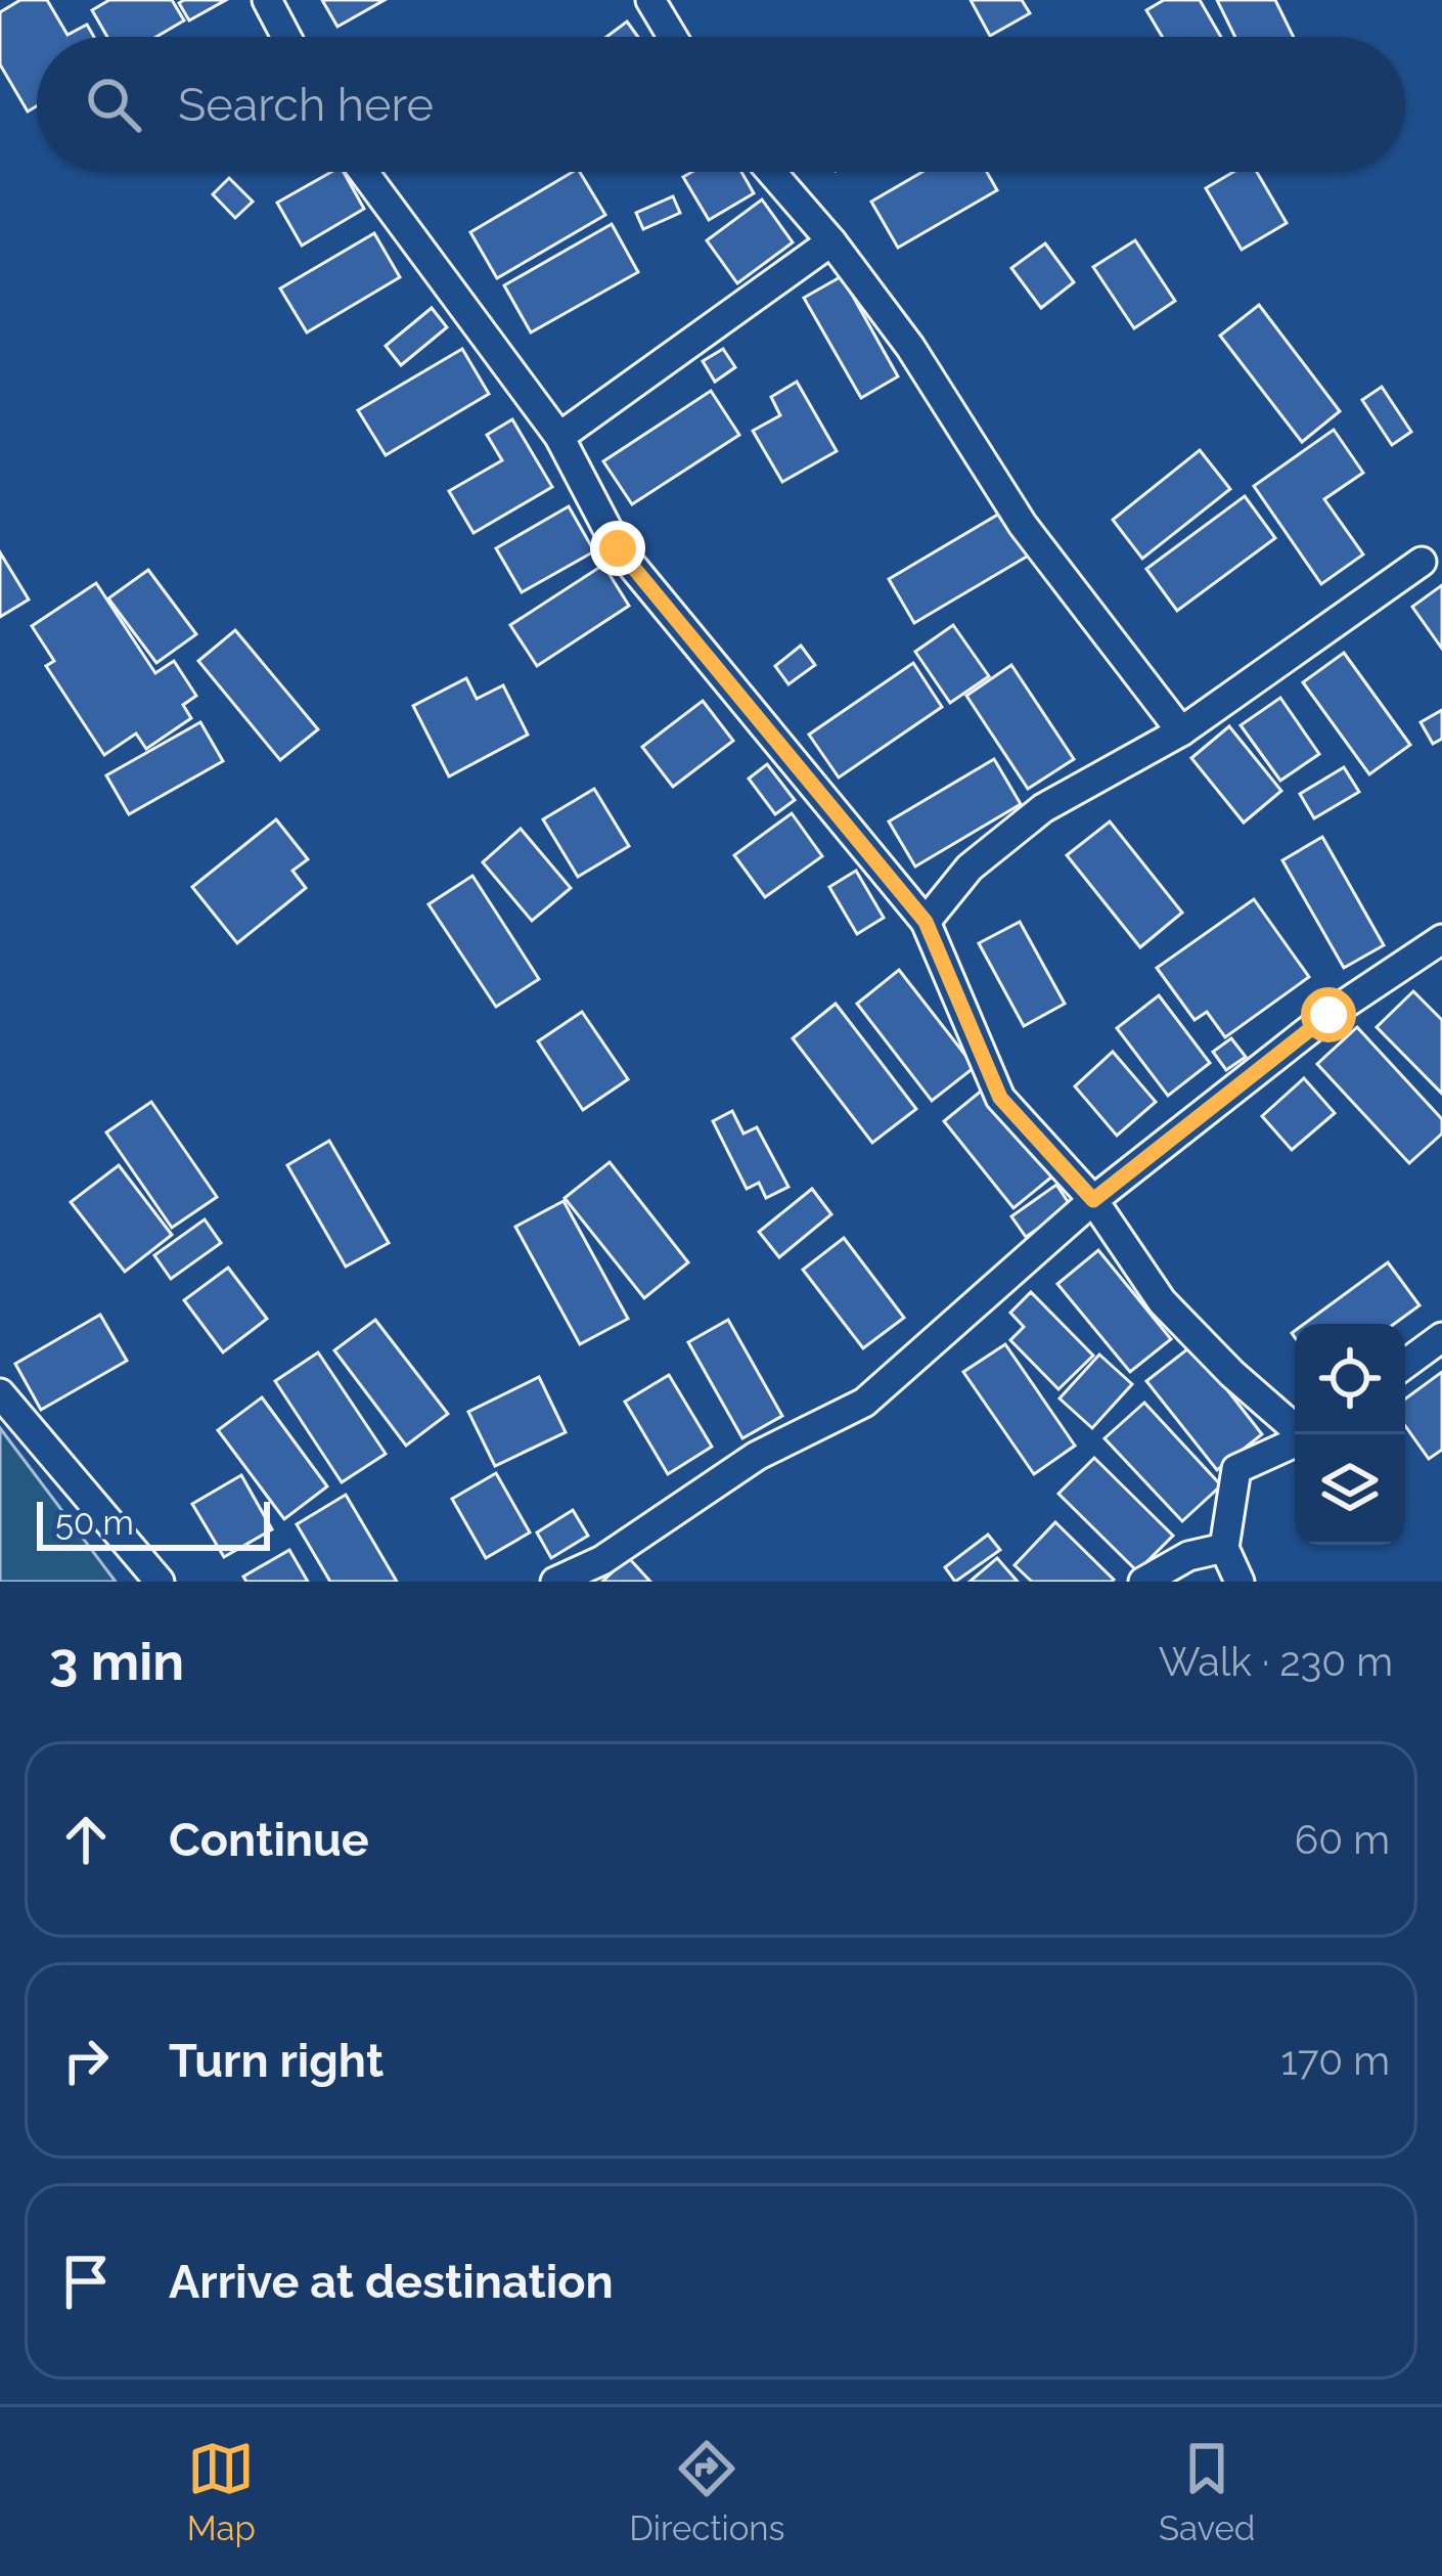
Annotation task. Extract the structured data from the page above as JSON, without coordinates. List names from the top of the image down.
{
  "scale_bar": "50 m",
  "page": {
    "search": "Search here",
    "scale": "50 m",
    "heading": ["3 min", "Walk · 230 m"],
    "list": [
      ["Continue", "60 m"],
      ["Turn right", "170 m"],
      "Arrive at destination"
    ],
    "nav": ["Map", "Directions", "Saved"]
  }
}
